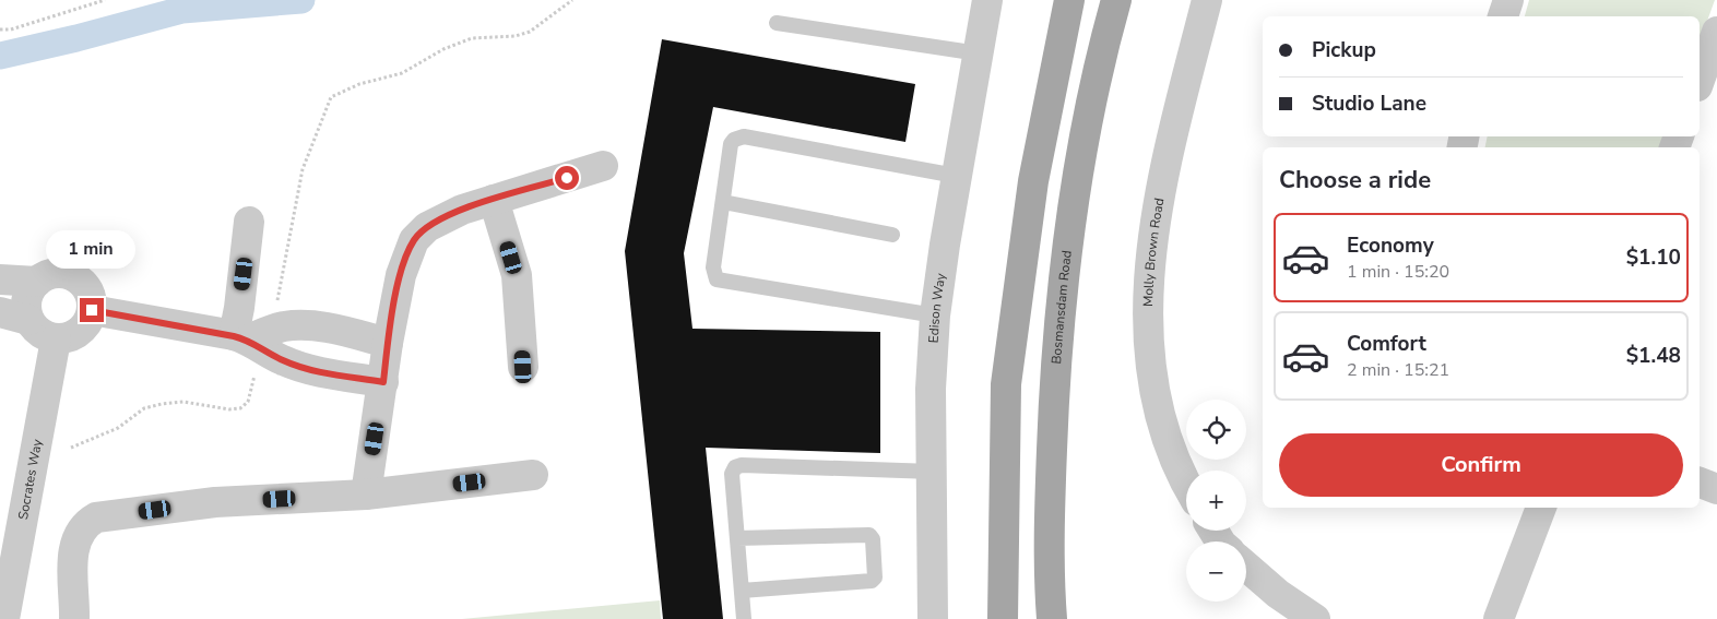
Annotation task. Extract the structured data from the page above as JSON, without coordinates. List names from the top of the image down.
{
  "streets": {
    "main road": ["Bosmansdam Road"],
    "street": ["Molly Brown Road", "Edison Way", "Socrates Way"]
  },
  "page": {
    "banner": ["Pickup", "Studio Lane"],
    "heading": "Choose a ride",
    "list": [
      {
        "name": "Economy",
        "note": "1 min · 15:20",
        "value": "$1.10"
      },
      {
        "name": "Comfort",
        "note": "2 min · 15:21",
        "value": "$1.48"
      }
    ],
    "bubble": "1 min",
    "map_buttons": ["+", "−"],
    "buttons": "Confirm"
  }
}
